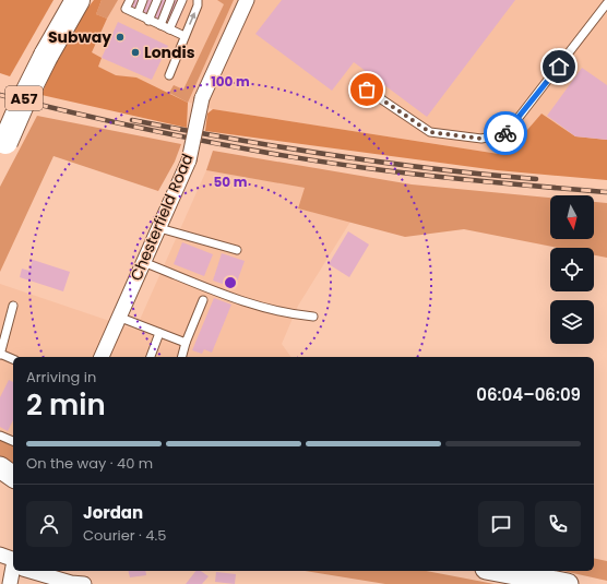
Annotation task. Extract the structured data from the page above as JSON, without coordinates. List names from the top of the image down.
{
  "streets": {
    "highway": ["A57"],
    "street": ["Chesterfield Road"]
  },
  "places": ["Subway", "Londis"],
  "north": "bottom",
  "page": {
    "heading": ["2 min", "Arriving in", "06:04–06:09"],
    "panel": ["Jordan", "Courier · 4.5"],
    "bar": "On the way · 40 m"
  },
  "rings": ["100 m", "50 m"]
}
